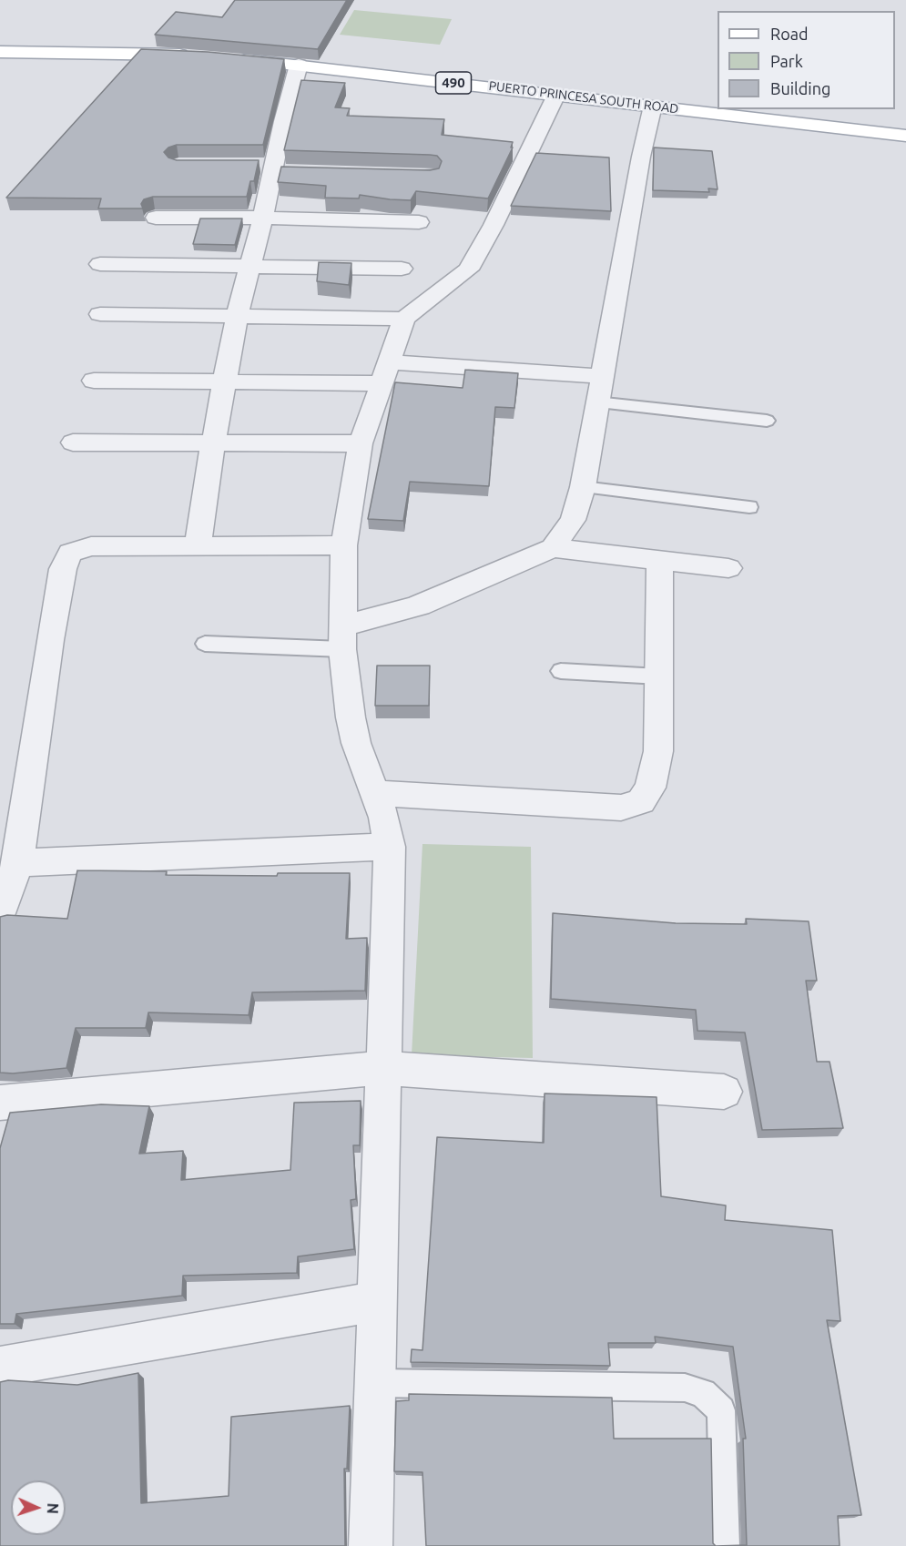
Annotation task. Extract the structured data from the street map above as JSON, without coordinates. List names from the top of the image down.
{
  "streets": {
    "main road": ["490", "PUERTO PRINCESA SOUTH ROAD"]
  },
  "legend": ["Road", "Park", "Building"],
  "north": "right"
}
